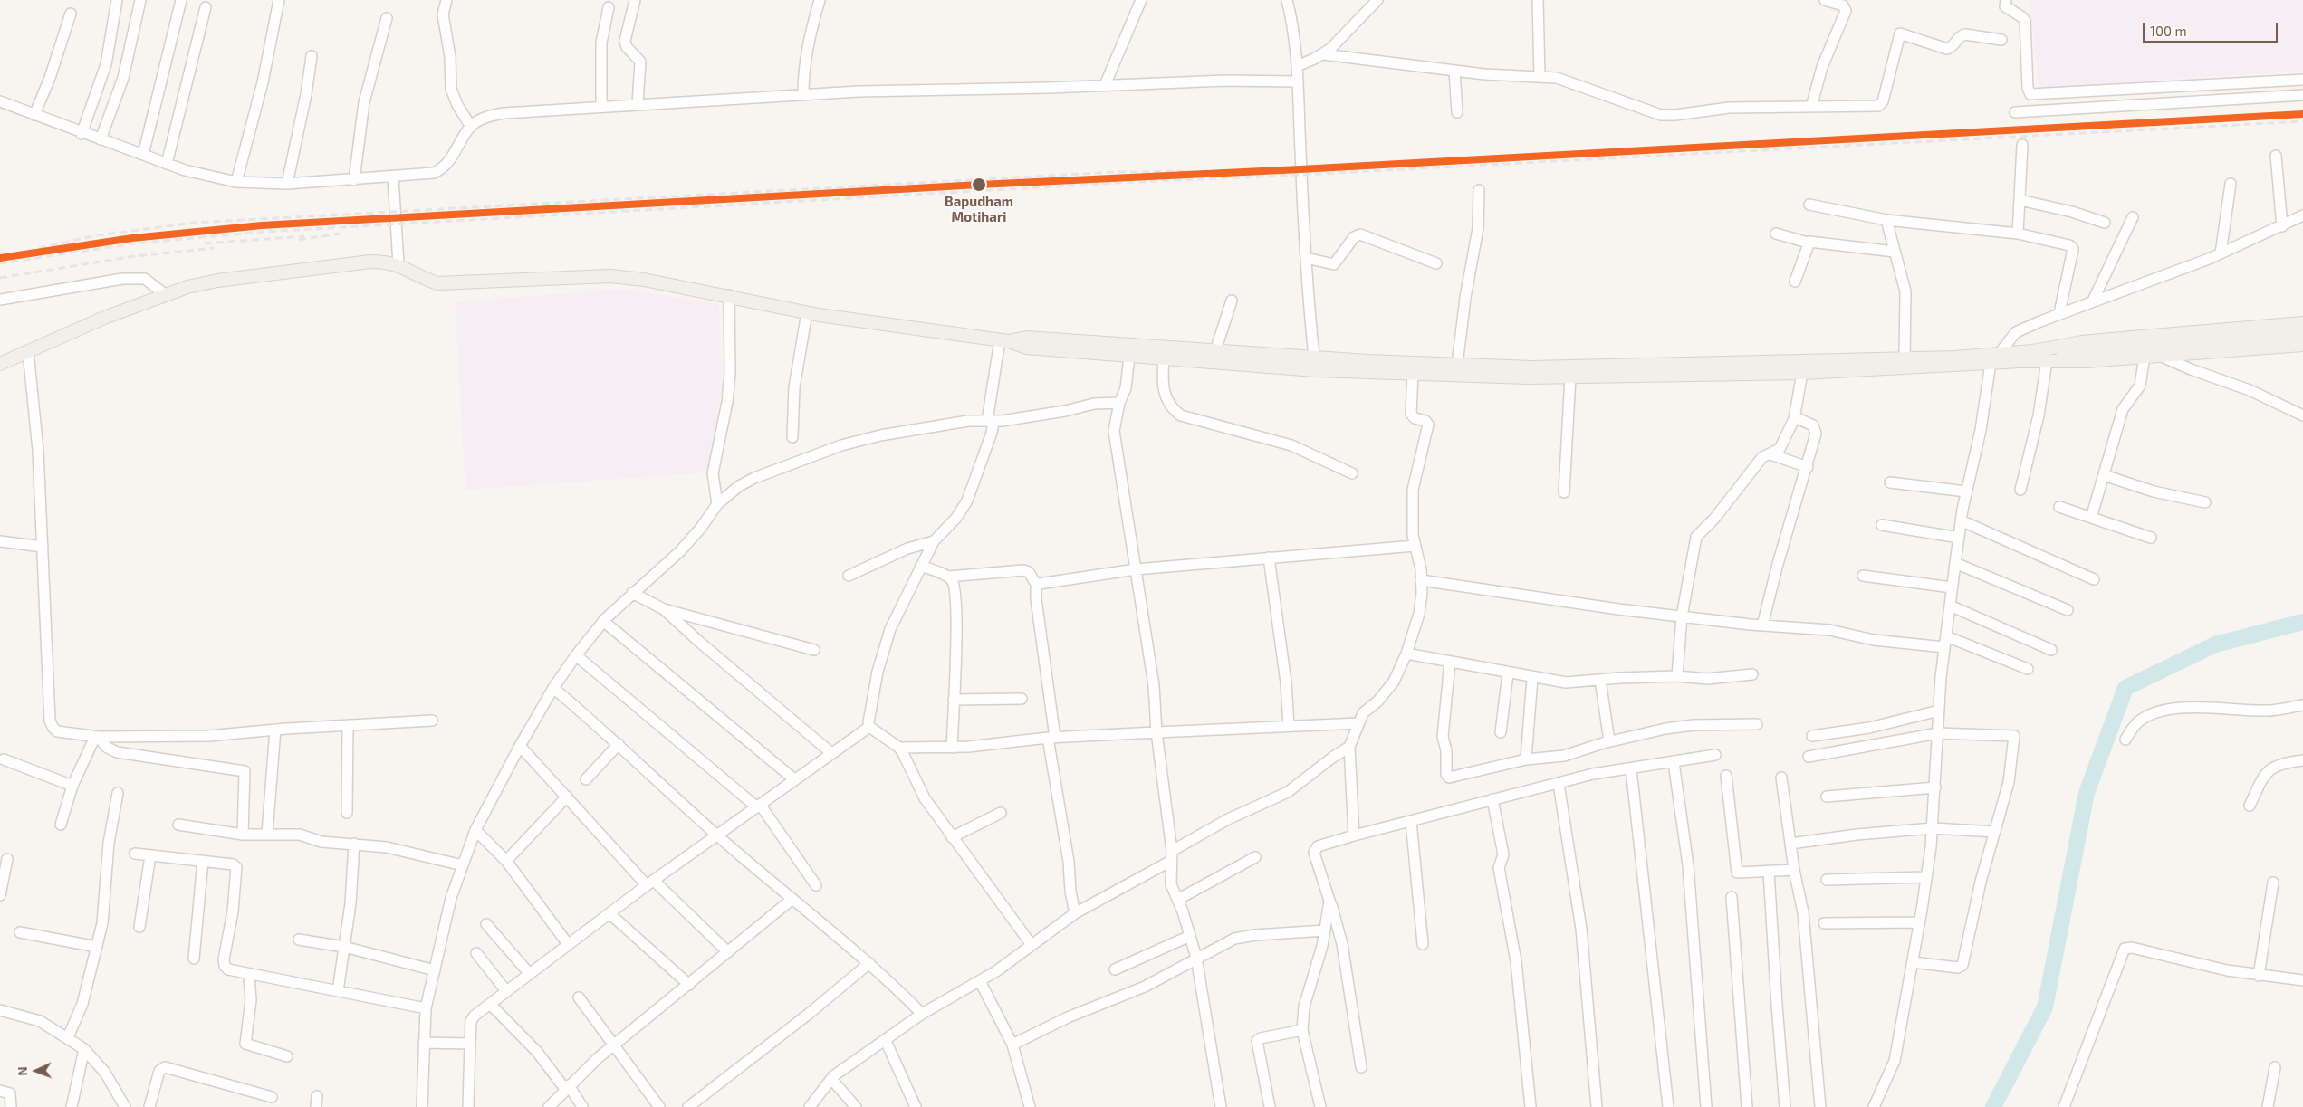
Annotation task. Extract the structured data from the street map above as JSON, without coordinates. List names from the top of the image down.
{
  "places": ["Bapudham Motihari"],
  "scale_bar": "100 m",
  "north": "left"
}
